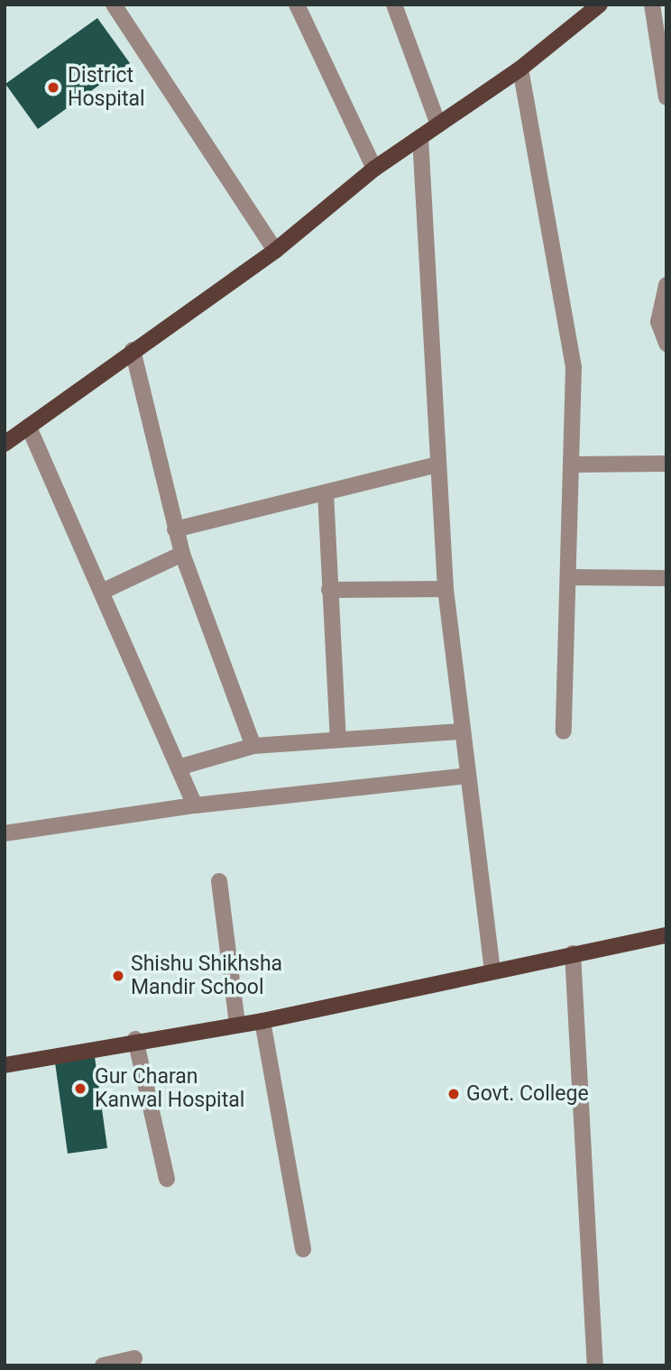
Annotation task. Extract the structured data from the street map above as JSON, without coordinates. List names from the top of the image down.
{
  "places": [
    "District Hospital",
    "Shishu Shikhsha Mandir School",
    "Gur Charan Kanwal Hospital",
    "Govt. College"
  ]
}
